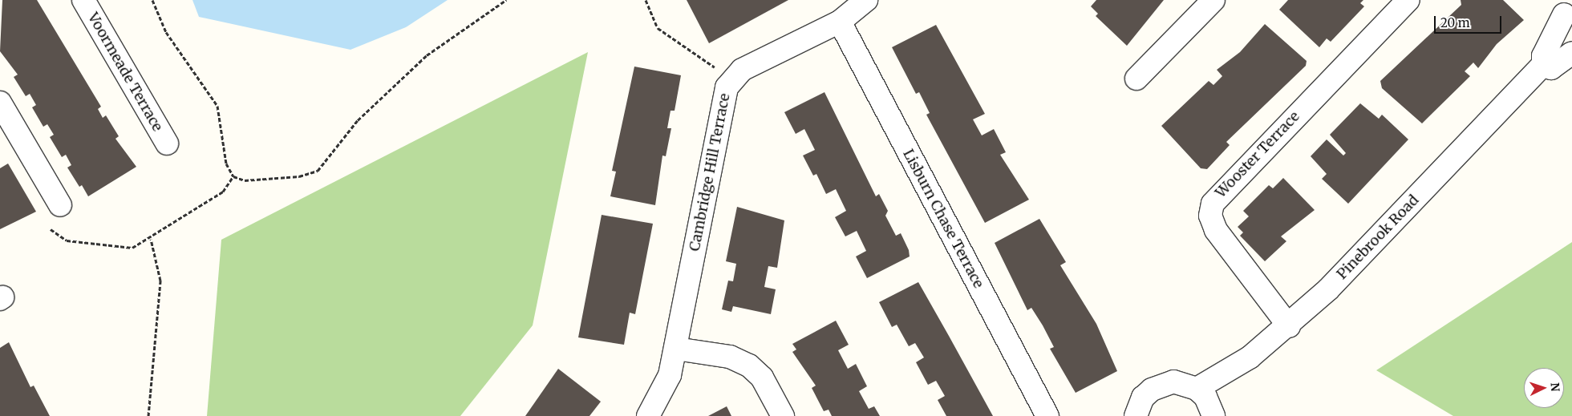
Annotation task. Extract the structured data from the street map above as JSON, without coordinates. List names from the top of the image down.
{
  "streets": {
    "street": [
      "Voormeade Terrace",
      "Wooster Terrace",
      "Cambridge Hill Terrace",
      "Lisburn Chase Terrace",
      "Pinebrook Road"
    ]
  },
  "crossings": [
    ["Wooster Terrace", "Pinebrook Road"],
    ["Cambridge Hill Terrace", "Lisburn Chase Terrace"]
  ],
  "scale_bar": "20 m",
  "north": "right"
}
